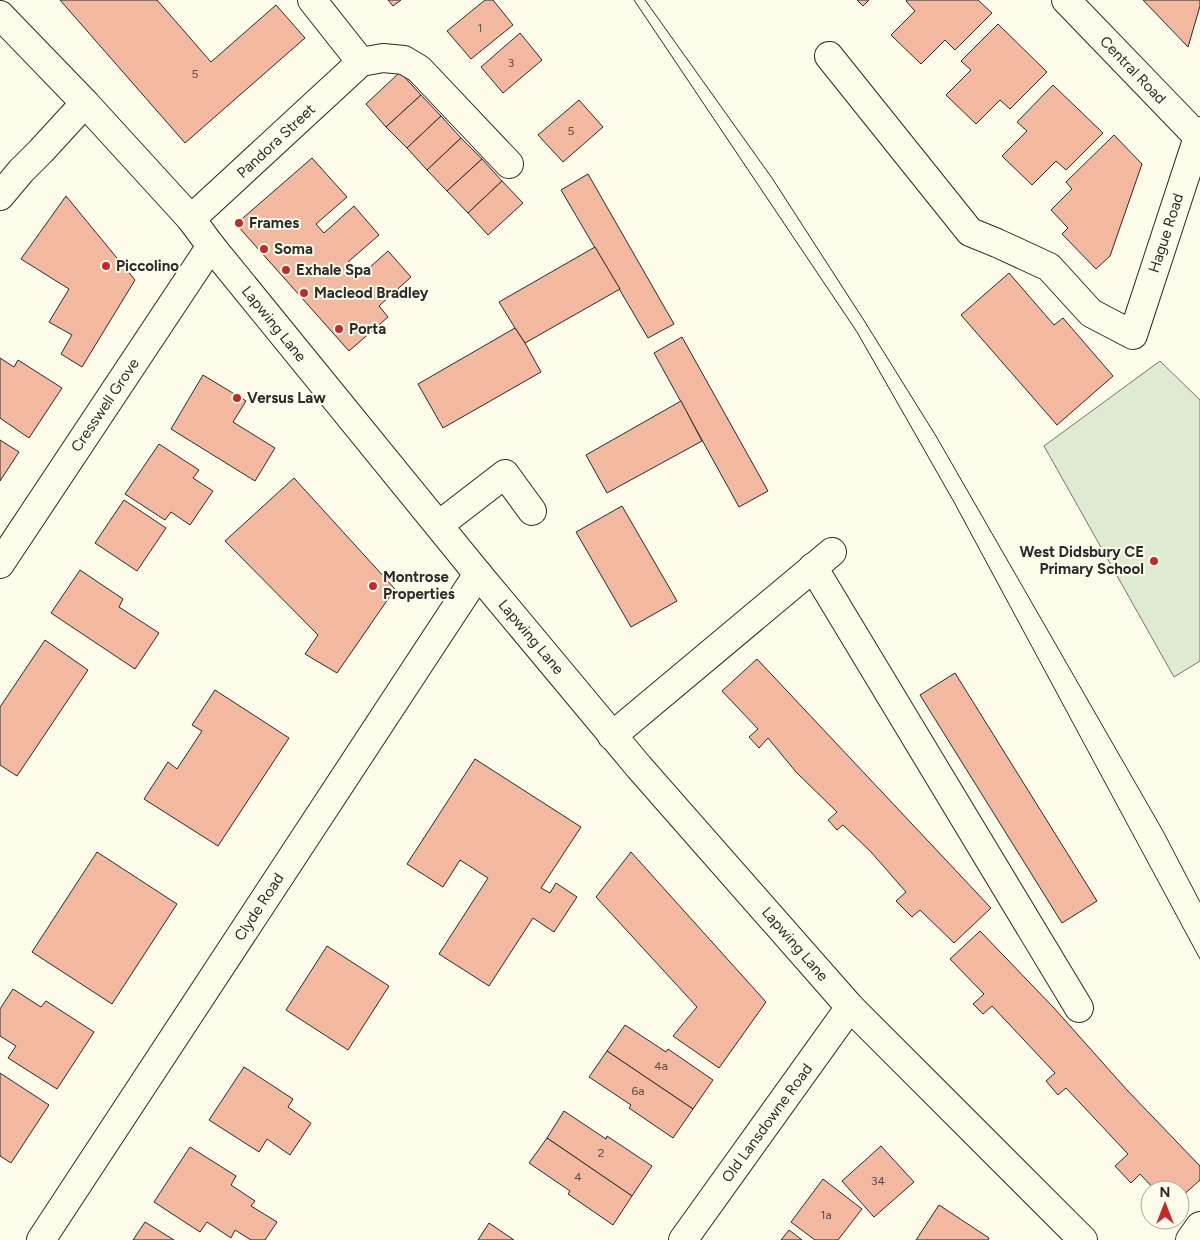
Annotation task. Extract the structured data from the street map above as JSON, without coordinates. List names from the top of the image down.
{
  "streets": {
    "street": [
      "Central Road",
      "Pandora Street",
      "Hague Road",
      "Lapwing Lane",
      "Cresswell Grove",
      "Clyde Road",
      "Old Lansdowne Road"
    ]
  },
  "crossings": [
    ["Central Road", "Hague Road"],
    ["Pandora Street", "Lapwing Lane"],
    ["Lapwing Lane", "Cresswell Grove"],
    ["Lapwing Lane", "Clyde Road"],
    ["Lapwing Lane", "Old Lansdowne Road"]
  ],
  "places": [
    "Frames",
    "Soma",
    "Piccolino",
    "Exhale Spa",
    "Macleod Bradley",
    "Porta",
    "Versus Law",
    "West Didsbury CE Primary School",
    "Montrose Properties"
  ],
  "house_numbers": [
    "1",
    "3",
    "5",
    "5",
    "4a",
    "6a",
    "2",
    "4",
    "34",
    "1a"
  ],
  "north": "top"
}
